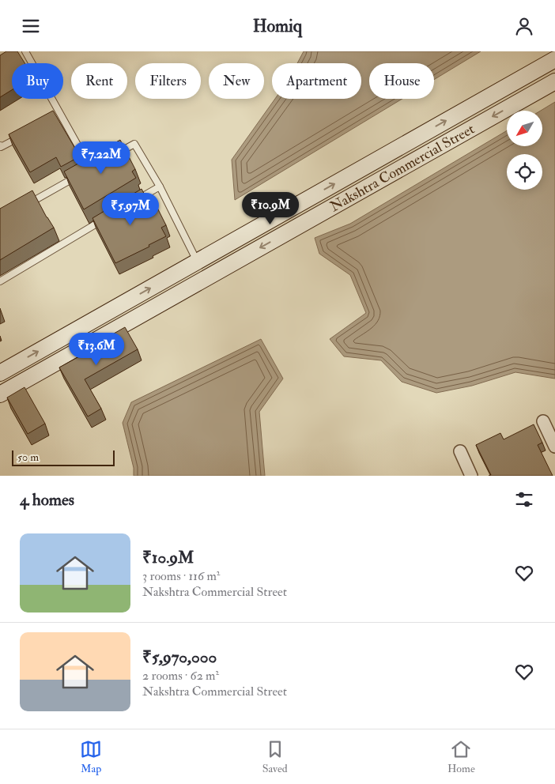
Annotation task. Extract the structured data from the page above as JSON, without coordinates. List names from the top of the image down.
{
  "streets": {
    "street": ["Nakshtra Commercial Street"]
  },
  "scale_bar": "50 m",
  "north": "bottom left",
  "page": {
    "header": "Homiq",
    "chip": [
      "Buy",
      "Rent",
      "Filters",
      "New",
      "Apartment",
      "House"
    ],
    "price": [
      "₹7.22M",
      "₹10.9M",
      "₹5.97M",
      "₹13.6M"
    ],
    "scale": "50 m",
    "heading": "4 homes",
    "list": [
      {
        "name": "₹10.9M",
        "note": "3 rooms · 116 m² · Nakshtra Commercial Street"
      },
      {
        "name": "₹5,970,000",
        "note": "2 rooms · 62 m² · Nakshtra Commercial Street"
      }
    ],
    "tabs": ["Map", "Saved", "Home"]
  }
}
